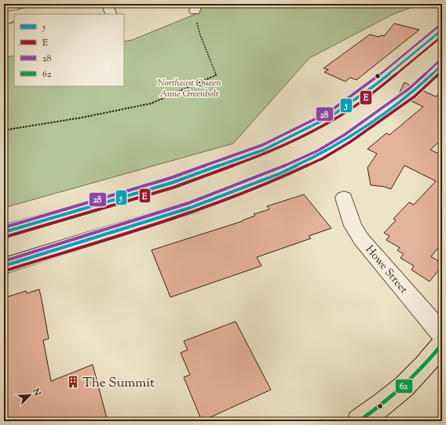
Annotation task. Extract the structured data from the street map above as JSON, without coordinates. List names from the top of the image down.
{
  "streets": {
    "street": ["Howe Street"]
  },
  "parks": ["Northeast Queen Anne Greenbelt"],
  "places": {
    "building": ["The Summit"]
  },
  "lines": [
    "transit line 28",
    "transit line 5",
    "transit line E",
    "transit line 62"
  ],
  "legend": [
    "5",
    "E",
    "28",
    "62"
  ],
  "north": "top right"
}
